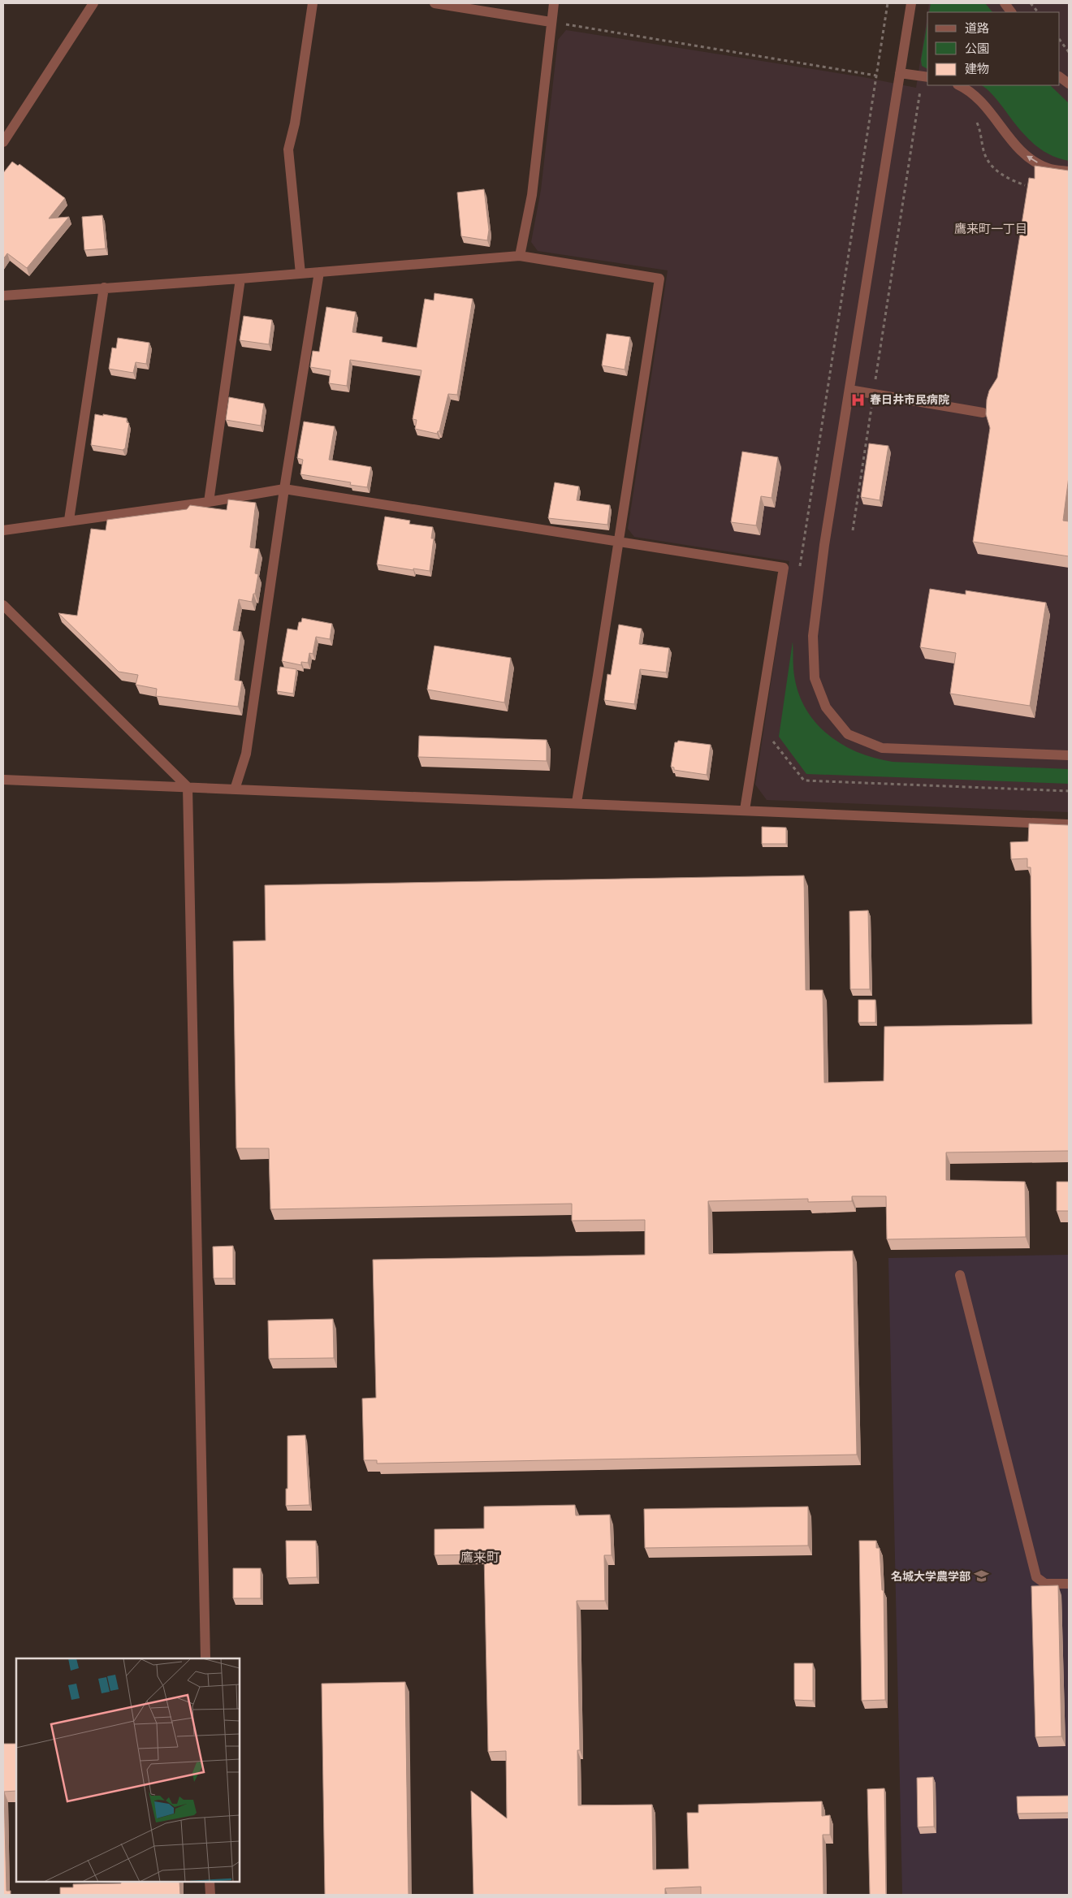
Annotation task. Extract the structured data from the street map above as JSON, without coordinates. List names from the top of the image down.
{
  "districts": ["鷹来町一丁目", "鷹来町"],
  "places": {
    "hospital": ["春日井市民病院"],
    "school or university": ["名城大学農学部"]
  },
  "legend": ["道路", "公園", "建物"]
}
